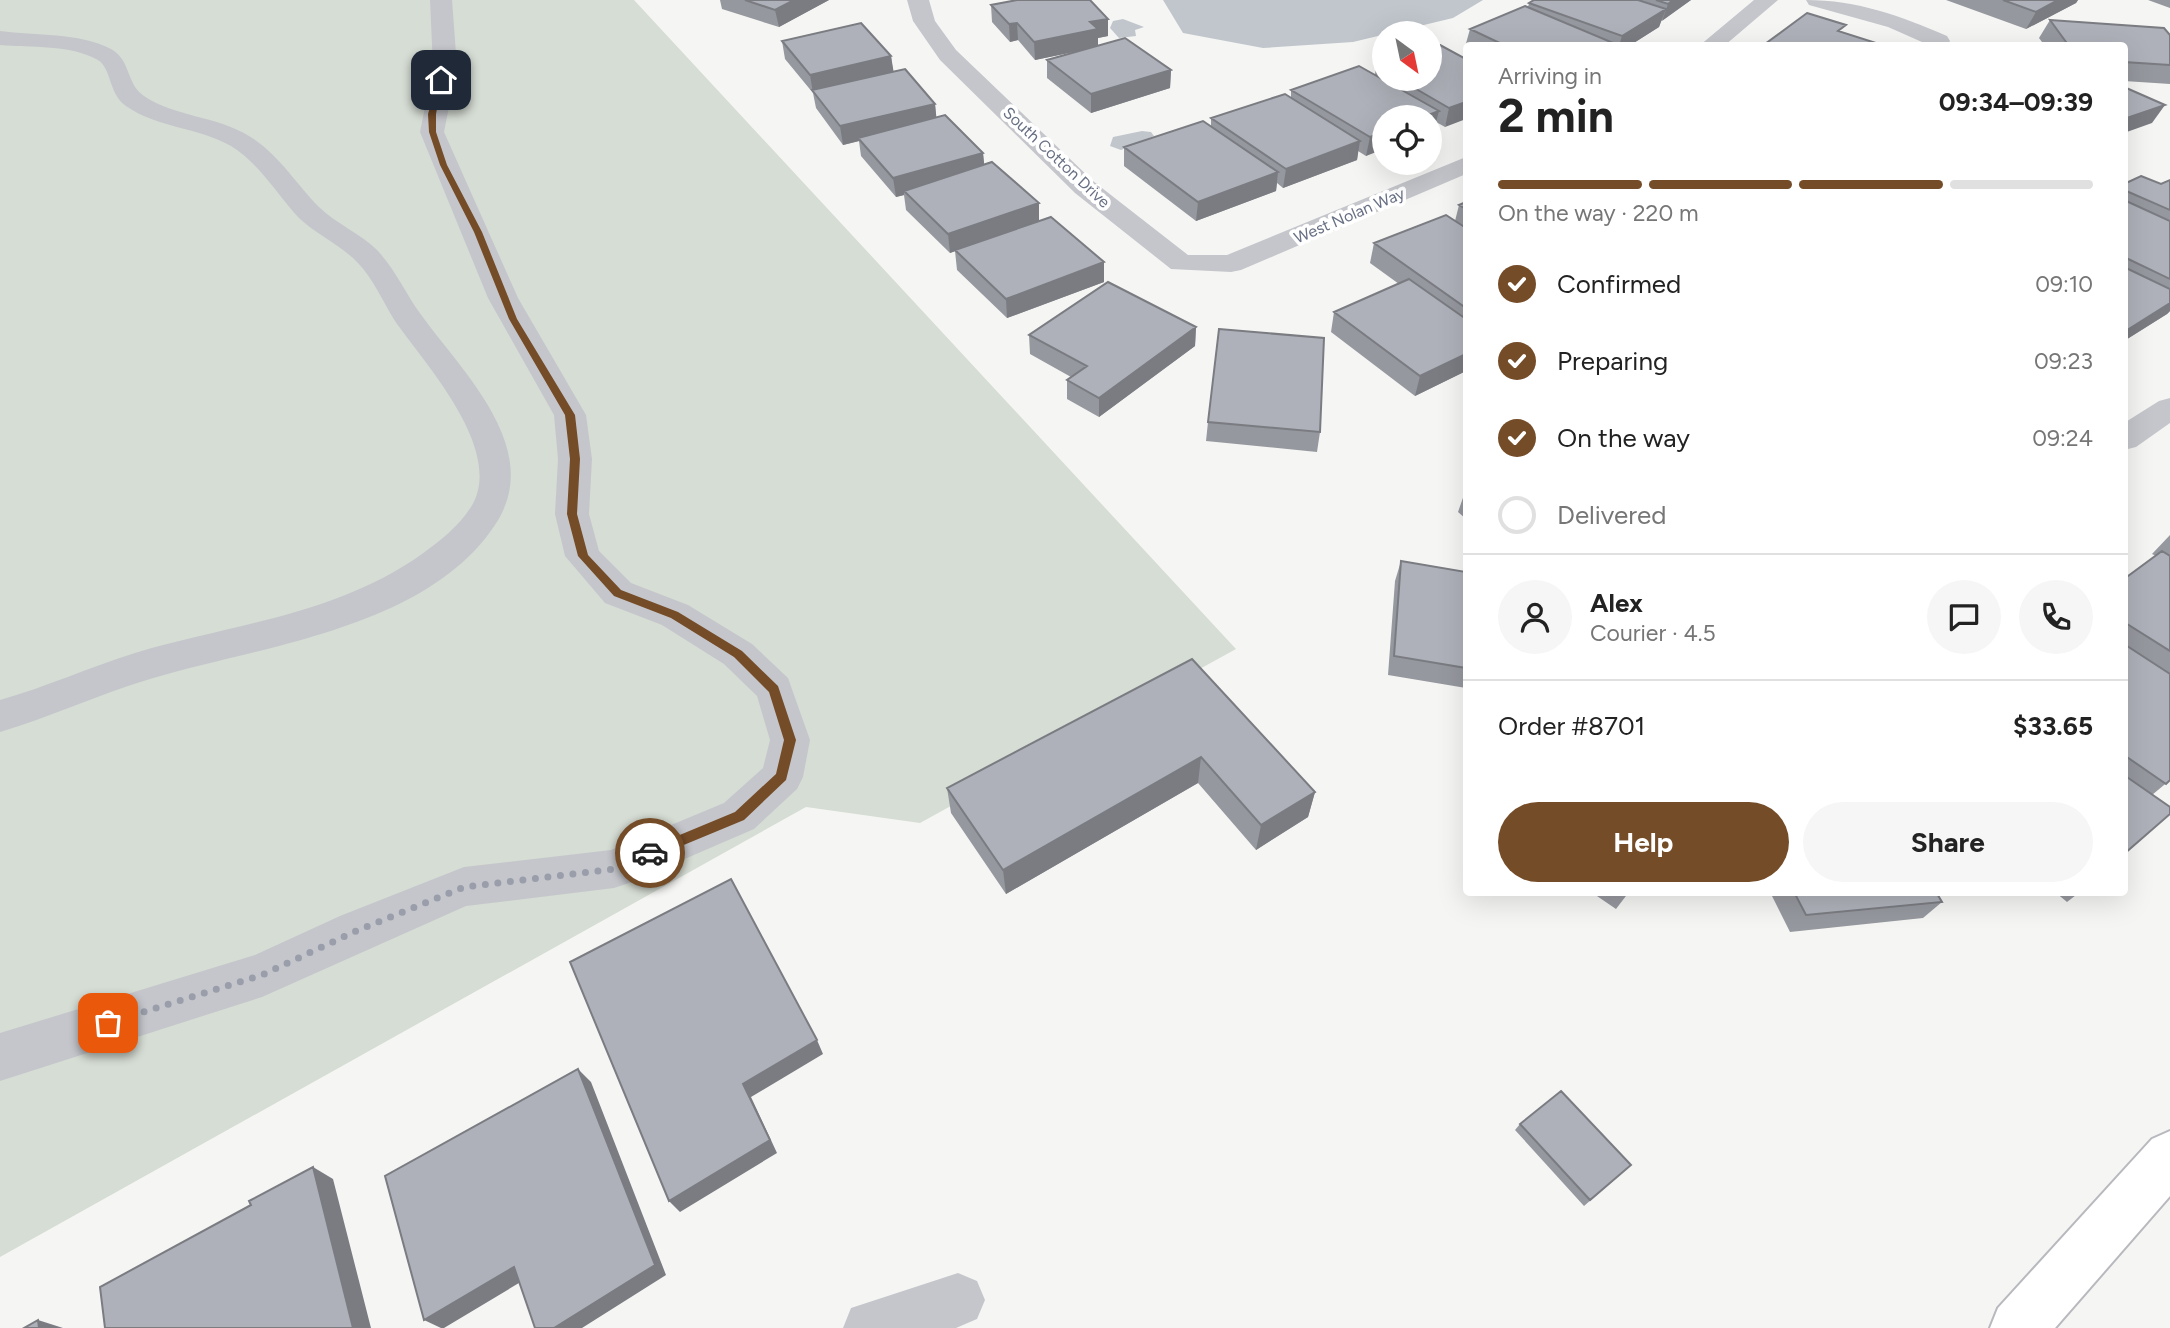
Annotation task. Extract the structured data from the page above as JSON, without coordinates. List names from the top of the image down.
{
  "streets": {
    "street": ["South Cotton Drive", "West Nolan Way"]
  },
  "crossings": [
    ["South Cotton Drive", "West Nolan Way"]
  ],
  "north": "bottom right",
  "page": {
    "heading": ["2 min", "Arriving in", "09:34–09:39"],
    "panel": [
      "Alex",
      "Courier · 4.5",
      "Order #8701",
      "$33.65"
    ],
    "bar": "On the way · 220 m",
    "list": [
      ["Confirmed", "09:10"],
      ["Preparing", "09:23"],
      ["On the way", "09:24"],
      "Delivered"
    ],
    "buttons": ["Help", "Share"]
  }
}
